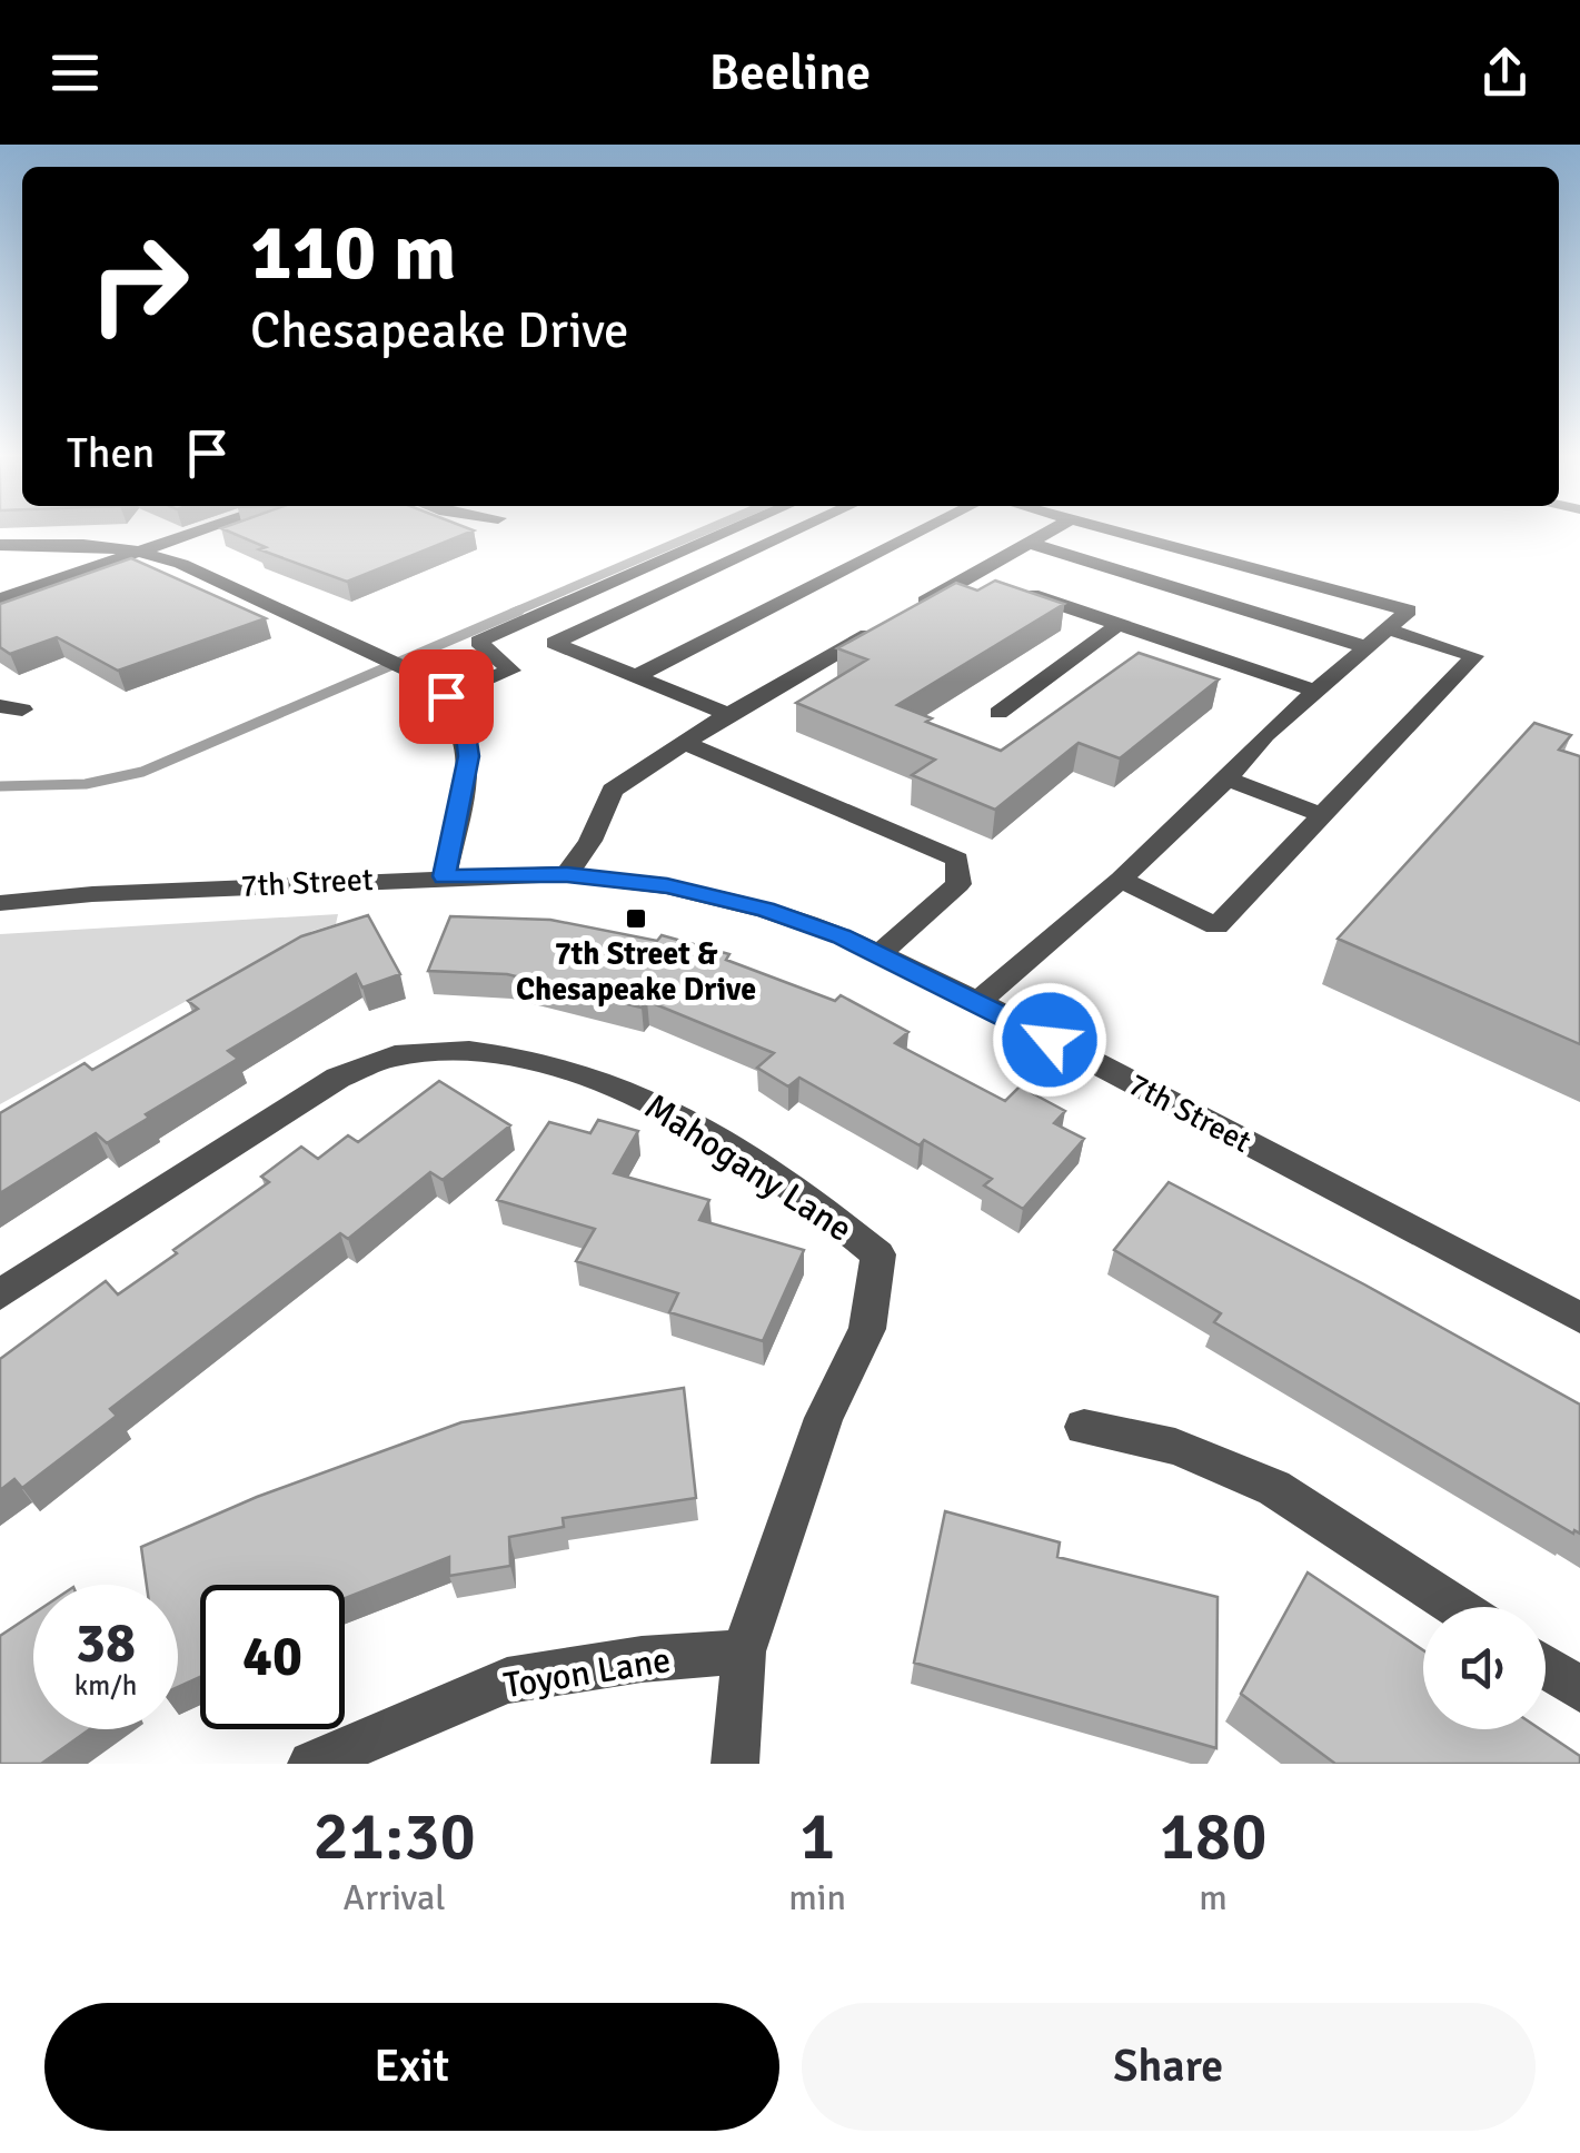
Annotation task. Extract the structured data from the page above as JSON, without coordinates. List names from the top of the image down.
{
  "streets": {
    "street": ["7th Street", "Mahogany Lane", "Toyon Lane"]
  },
  "crossings": [
    ["Mahogany Lane", "Toyon Lane"]
  ],
  "places": {
    "transit": ["7th Street & Chesapeake Drive"]
  },
  "page": {
    "header": "Beeline",
    "turn": ["110 m", "Chesapeake Drive"],
    "then": "Then",
    "speed": "38 km/h",
    "limit": "40",
    "eta": [
      "21:30",
      "Arrival",
      "1",
      "min",
      "180",
      "m"
    ],
    "buttons": ["Exit", "Share"]
  }
}
